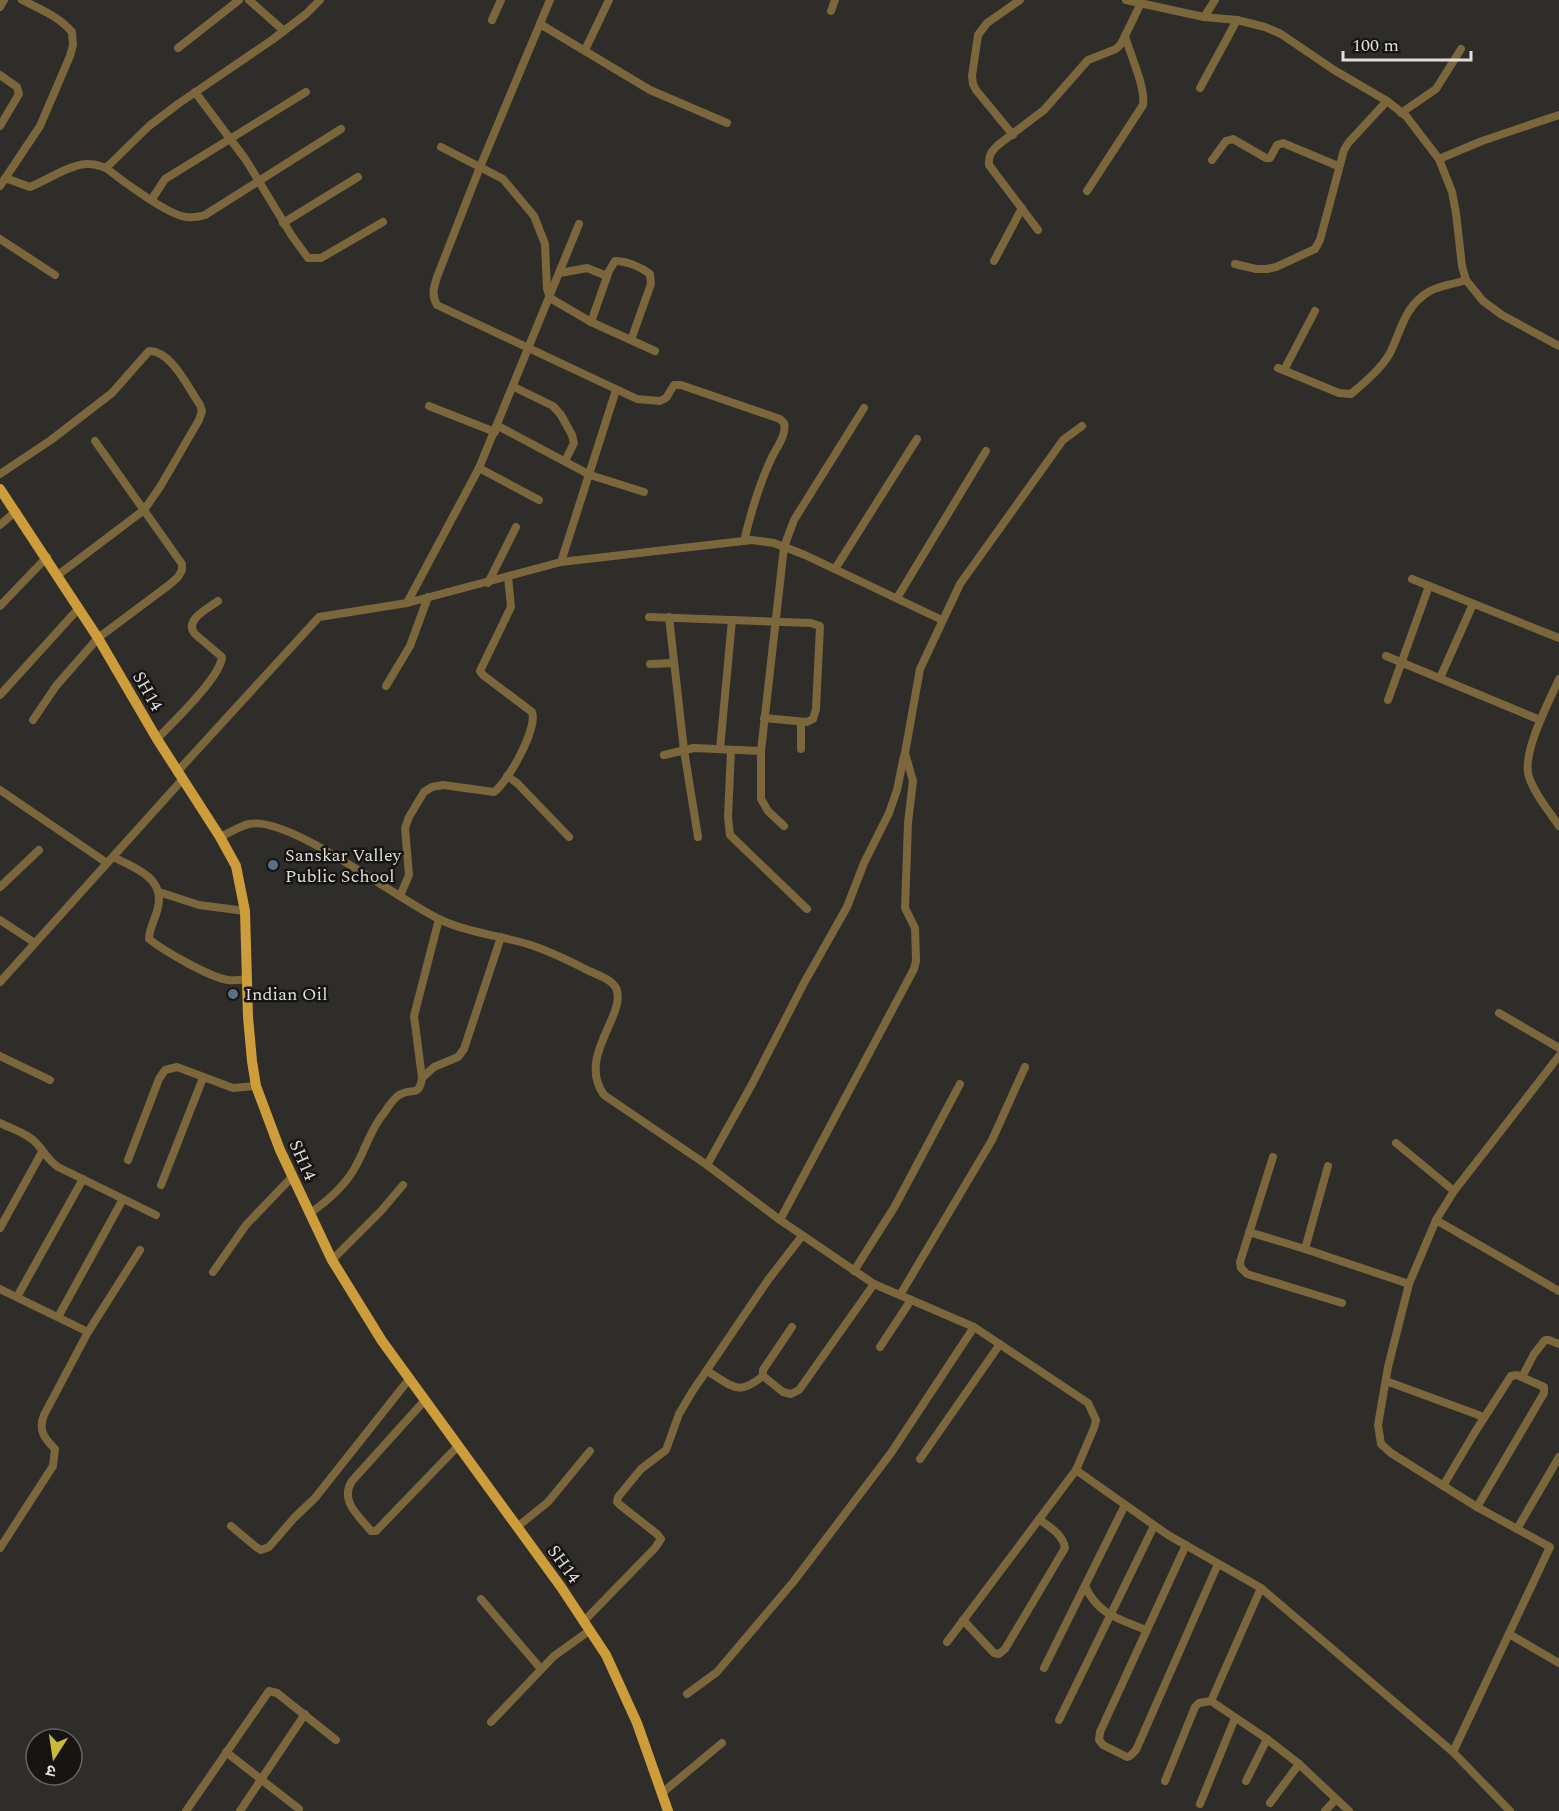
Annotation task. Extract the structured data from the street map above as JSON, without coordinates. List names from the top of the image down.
{
  "streets": {
    "main road": ["SH14"]
  },
  "places": ["Sanskar Valley Public School", "Indian Oil"],
  "scale_bar": "100 m",
  "north": "bottom"
}
